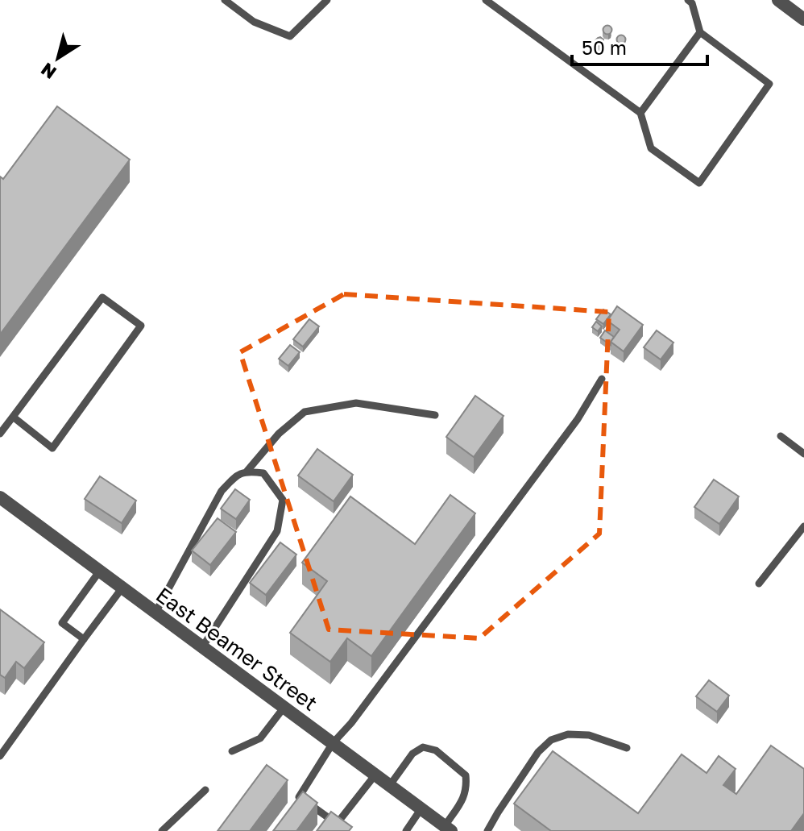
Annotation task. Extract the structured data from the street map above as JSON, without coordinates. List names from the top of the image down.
{
  "streets": {
    "street": ["East Beamer Street"]
  },
  "scale_bar": "50 m",
  "north": "bottom left"
}
